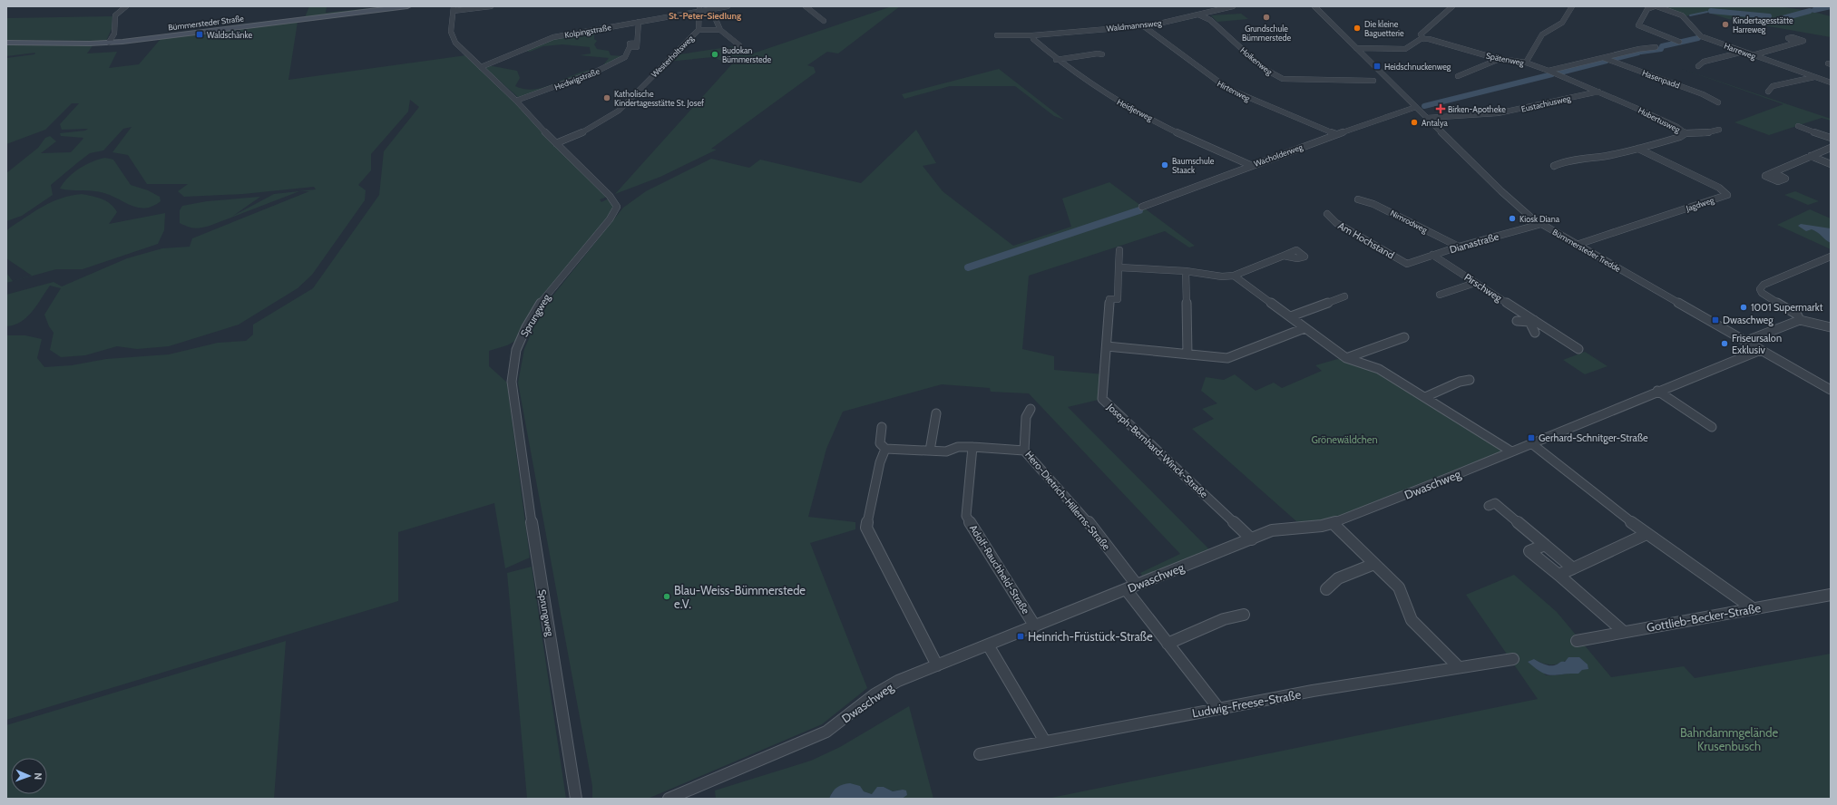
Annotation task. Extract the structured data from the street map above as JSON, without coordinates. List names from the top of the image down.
{
  "streets": {
    "street": [
      "Bümmersteder Straße",
      "Waldmannsweg",
      "Kolpingstraße",
      "Harreweg",
      "Westerholtsweg",
      "Spätenweg",
      "Hoikenweg",
      "Hedwigstraße",
      "Hasenpadd",
      "Hirtenweg",
      "Eustachiusweg",
      "Heidjerweg",
      "Hubertusweg",
      "Wacholderweg",
      "Jagdweg",
      "Nimrodweg",
      "Am Hochstand",
      "Dianastraße",
      "Bümmersteder Tredde",
      "Pirschweg",
      "Sprungweg",
      "Joseph-Bernhard-Winck-Straße",
      "Dwaschweg",
      "Hero-Dietrich-Hillerns-Straße",
      "Adolf-Rauchheld-Straße",
      "Gottlieb-Becker-Straße",
      "Ludwig-Freese-Straße"
    ]
  },
  "crossings": [
    ["Waldmannsweg", "Hoikenweg"],
    ["Waldmannsweg", "Hirtenweg"],
    ["Waldmannsweg", "Heidjerweg"],
    ["Kolpingstraße", "Westerholtsweg"],
    ["Kolpingstraße", "Hedwigstraße"],
    ["Kolpingstraße", "Sprungweg"],
    ["Westerholtsweg", "Sprungweg"],
    ["Spätenweg", "Hubertusweg"],
    ["Hedwigstraße", "Sprungweg"],
    ["Hirtenweg", "Wacholderweg"],
    ["Eustachiusweg", "Hubertusweg"],
    ["Eustachiusweg", "Bümmersteder Tredde"],
    ["Heidjerweg", "Wacholderweg"],
    ["Hubertusweg", "Jagdweg"],
    ["Wacholderweg", "Bümmersteder Tredde"],
    ["Jagdweg", "Bümmersteder Tredde"],
    ["Nimrodweg", "Dianastraße"],
    ["Am Hochstand", "Dianastraße"],
    ["Dianastraße", "Bümmersteder Tredde"],
    ["Dianastraße", "Pirschweg"],
    ["Bümmersteder Tredde", "Dwaschweg"],
    ["Joseph-Bernhard-Winck-Straße", "Dwaschweg"],
    ["Dwaschweg", "Hero-Dietrich-Hillerns-Straße"],
    ["Dwaschweg", "Adolf-Rauchheld-Straße"]
  ],
  "districts": ["St.-Peter-Siedlung"],
  "parks": ["Grönewäldchen", "Bahndammgelände Krusenbusch"],
  "places": {
    "other": [
      "Grundschule Bümmerstede",
      "Kindertagesstätte Harreweg",
      "Die kleine Baguetterie",
      "Budokan Bümmerstede",
      "Katholische Kindertagesstätte St. Josef",
      "Antalya",
      "Baumschule Staack",
      "Kiosk Diana",
      "1001 Supermarkt",
      "Friseursalon Exklusiv",
      "Blau-Weiss-Bümmerstede e.V."
    ],
    "transit": [
      "Waldschänke",
      "Heidschnuckenweg",
      "Dwaschweg",
      "Gerhard-Schnitger-Straße",
      "Heinrich-Früstück-Straße"
    ],
    "health": ["Birken-Apotheke"]
  },
  "north": "right"
}
